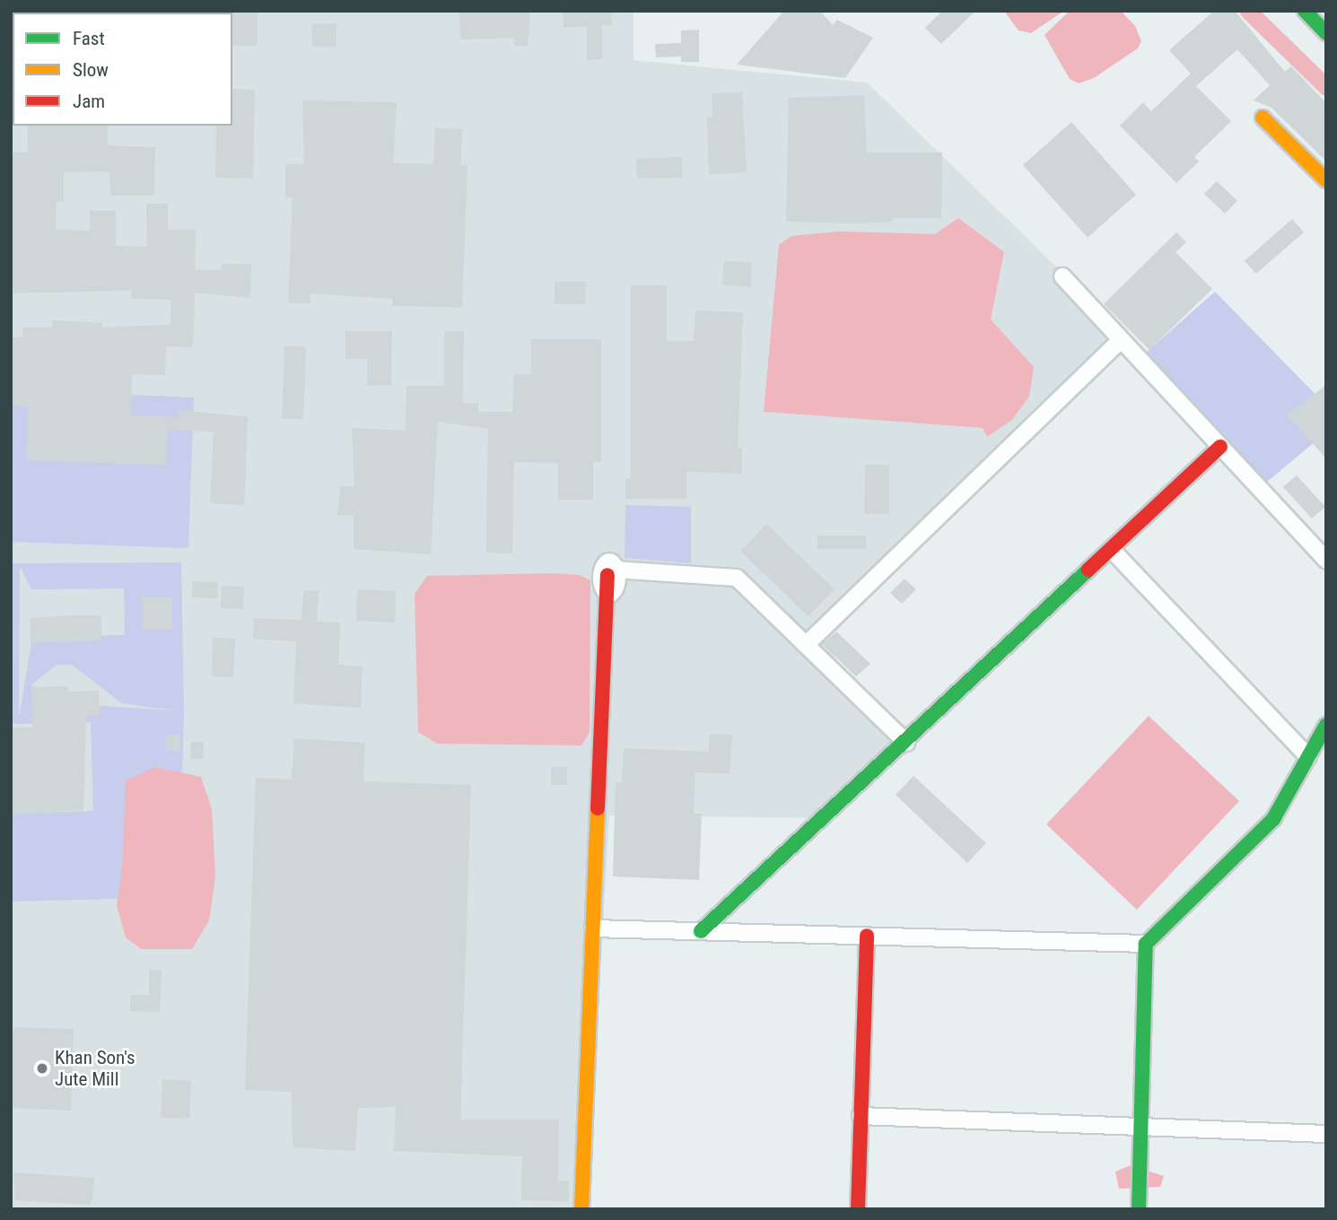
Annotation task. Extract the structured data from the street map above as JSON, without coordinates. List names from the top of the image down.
{
  "places": ["Khan Son's Jute Mill"],
  "legend": ["Fast", "Slow", "Jam"]
}
